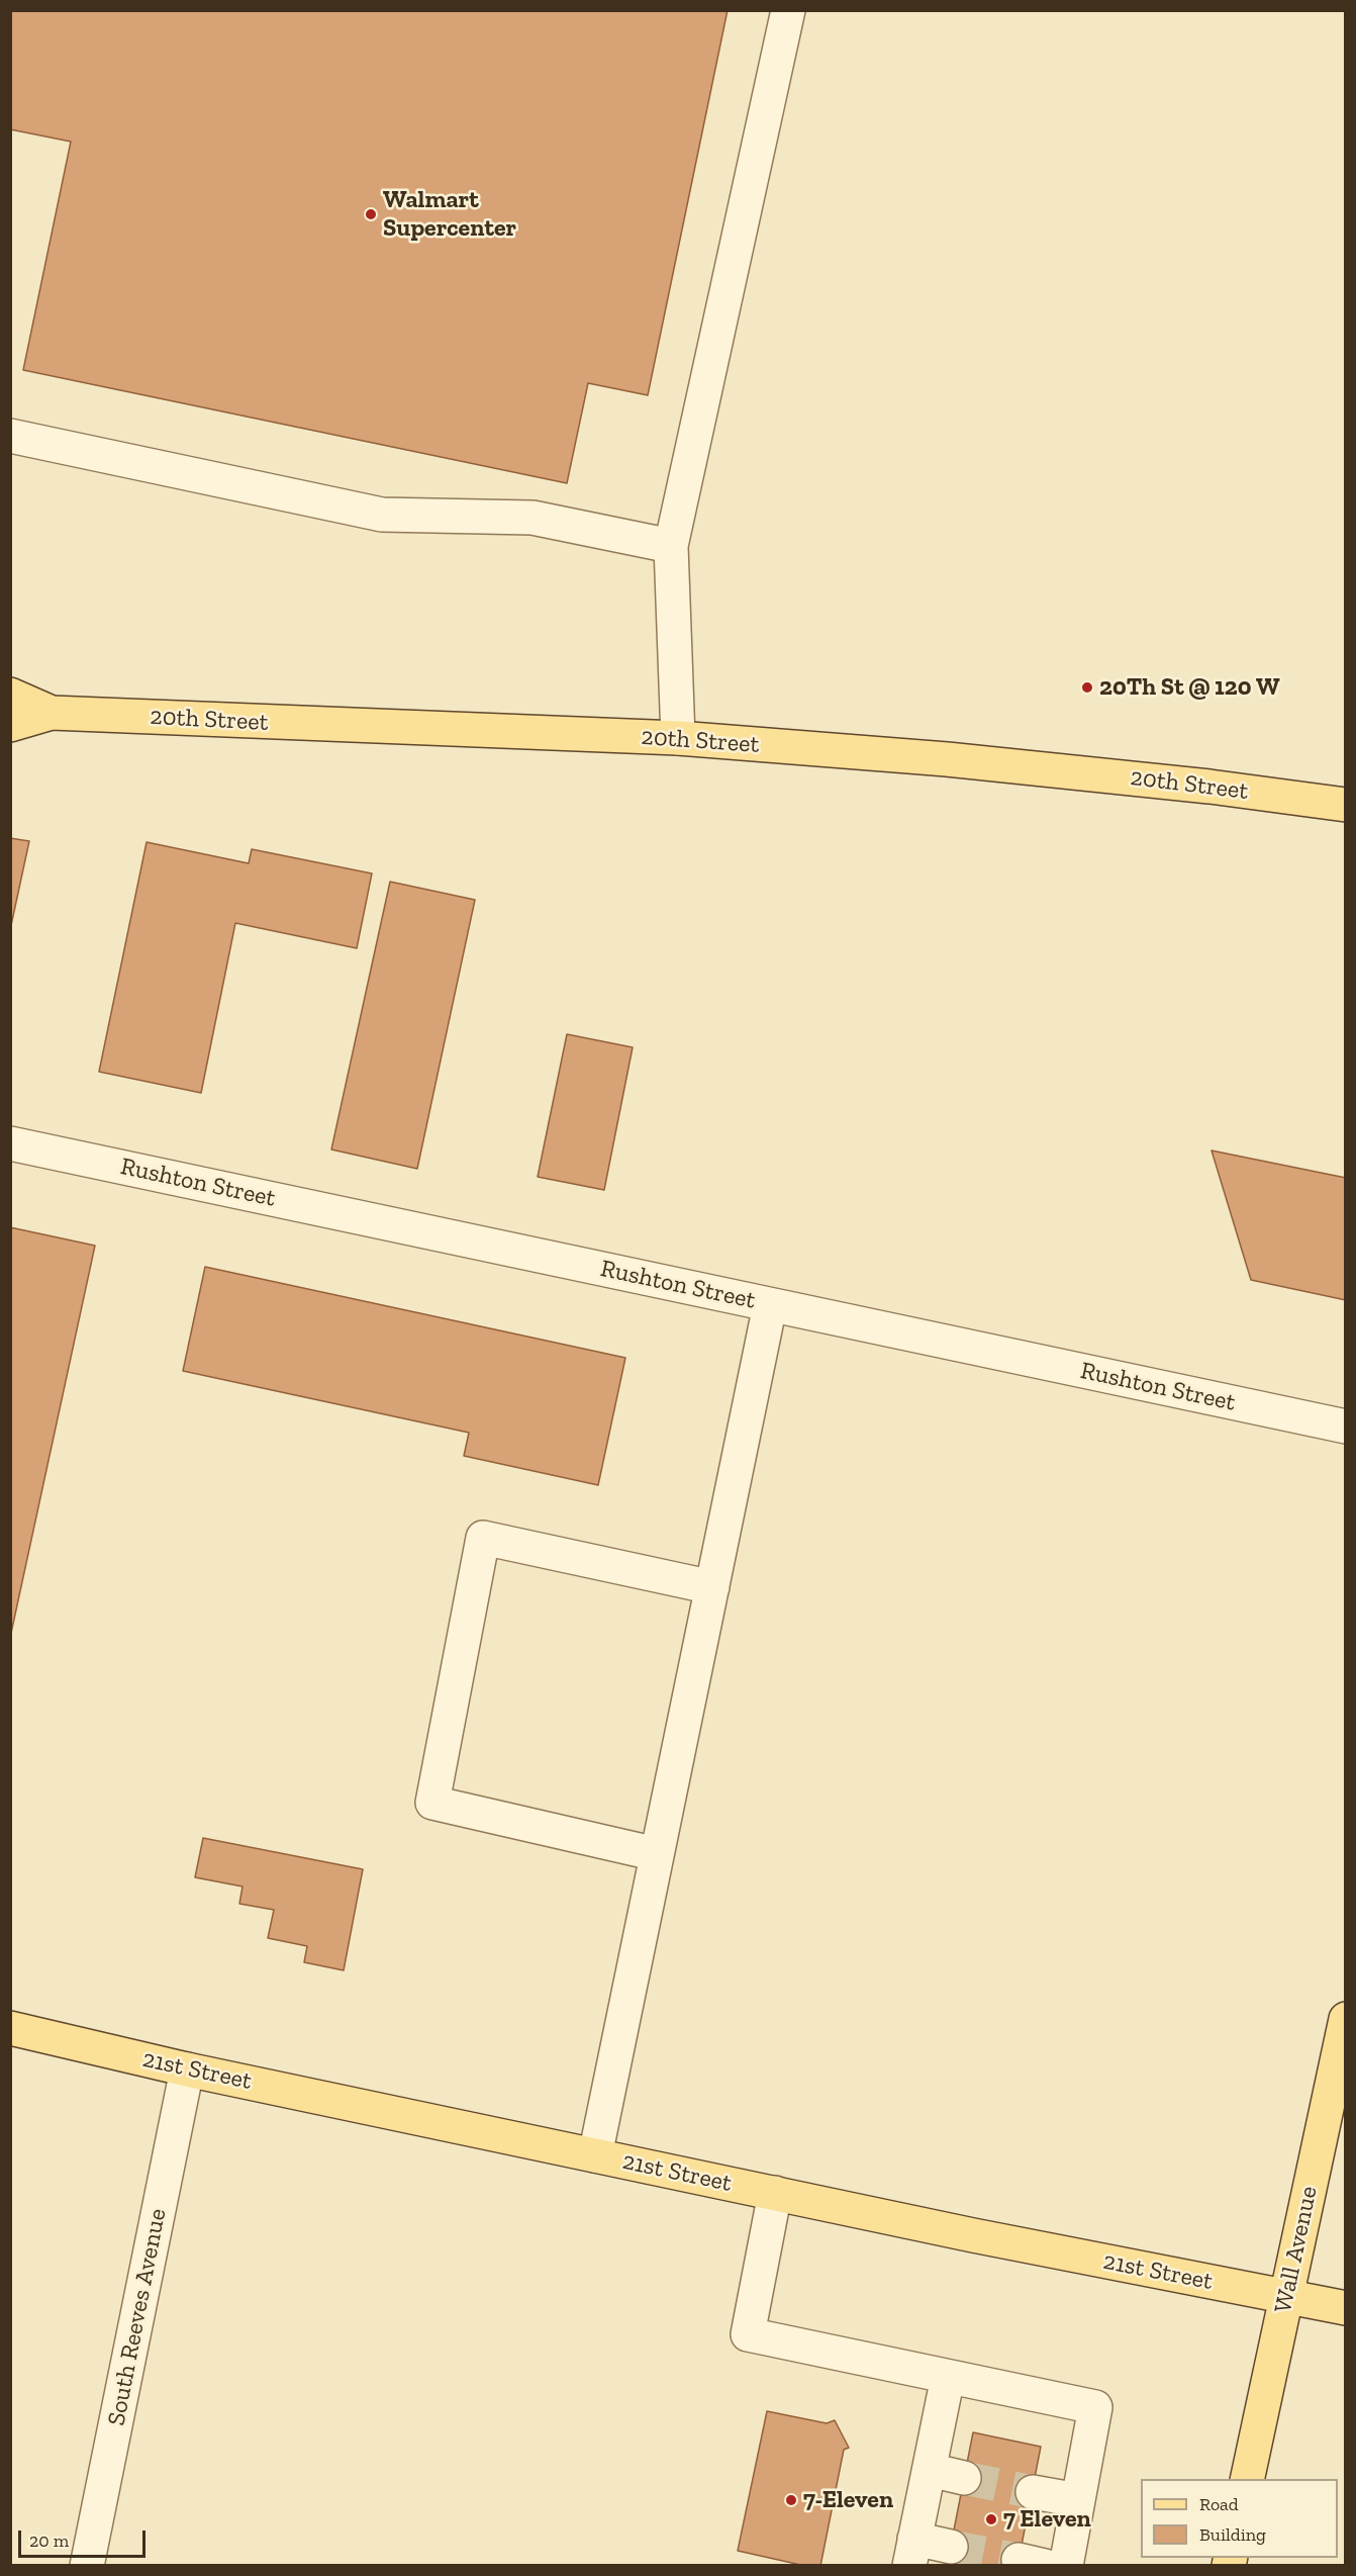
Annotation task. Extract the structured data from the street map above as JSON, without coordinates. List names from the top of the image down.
{
  "streets": {
    "main road": ["20th Street", "21st Street", "Wall Avenue"],
    "street": ["Rushton Street", "South Reeves Avenue"]
  },
  "crossings": [
    ["21st Street", "Wall Avenue"],
    ["21st Street", "South Reeves Avenue"]
  ],
  "places": [
    "Walmart Supercenter",
    "20Th St @ 120 W",
    "7-Eleven",
    "7 Eleven"
  ],
  "legend": ["Road", "Building"],
  "scale_bar": "20 m"
}
